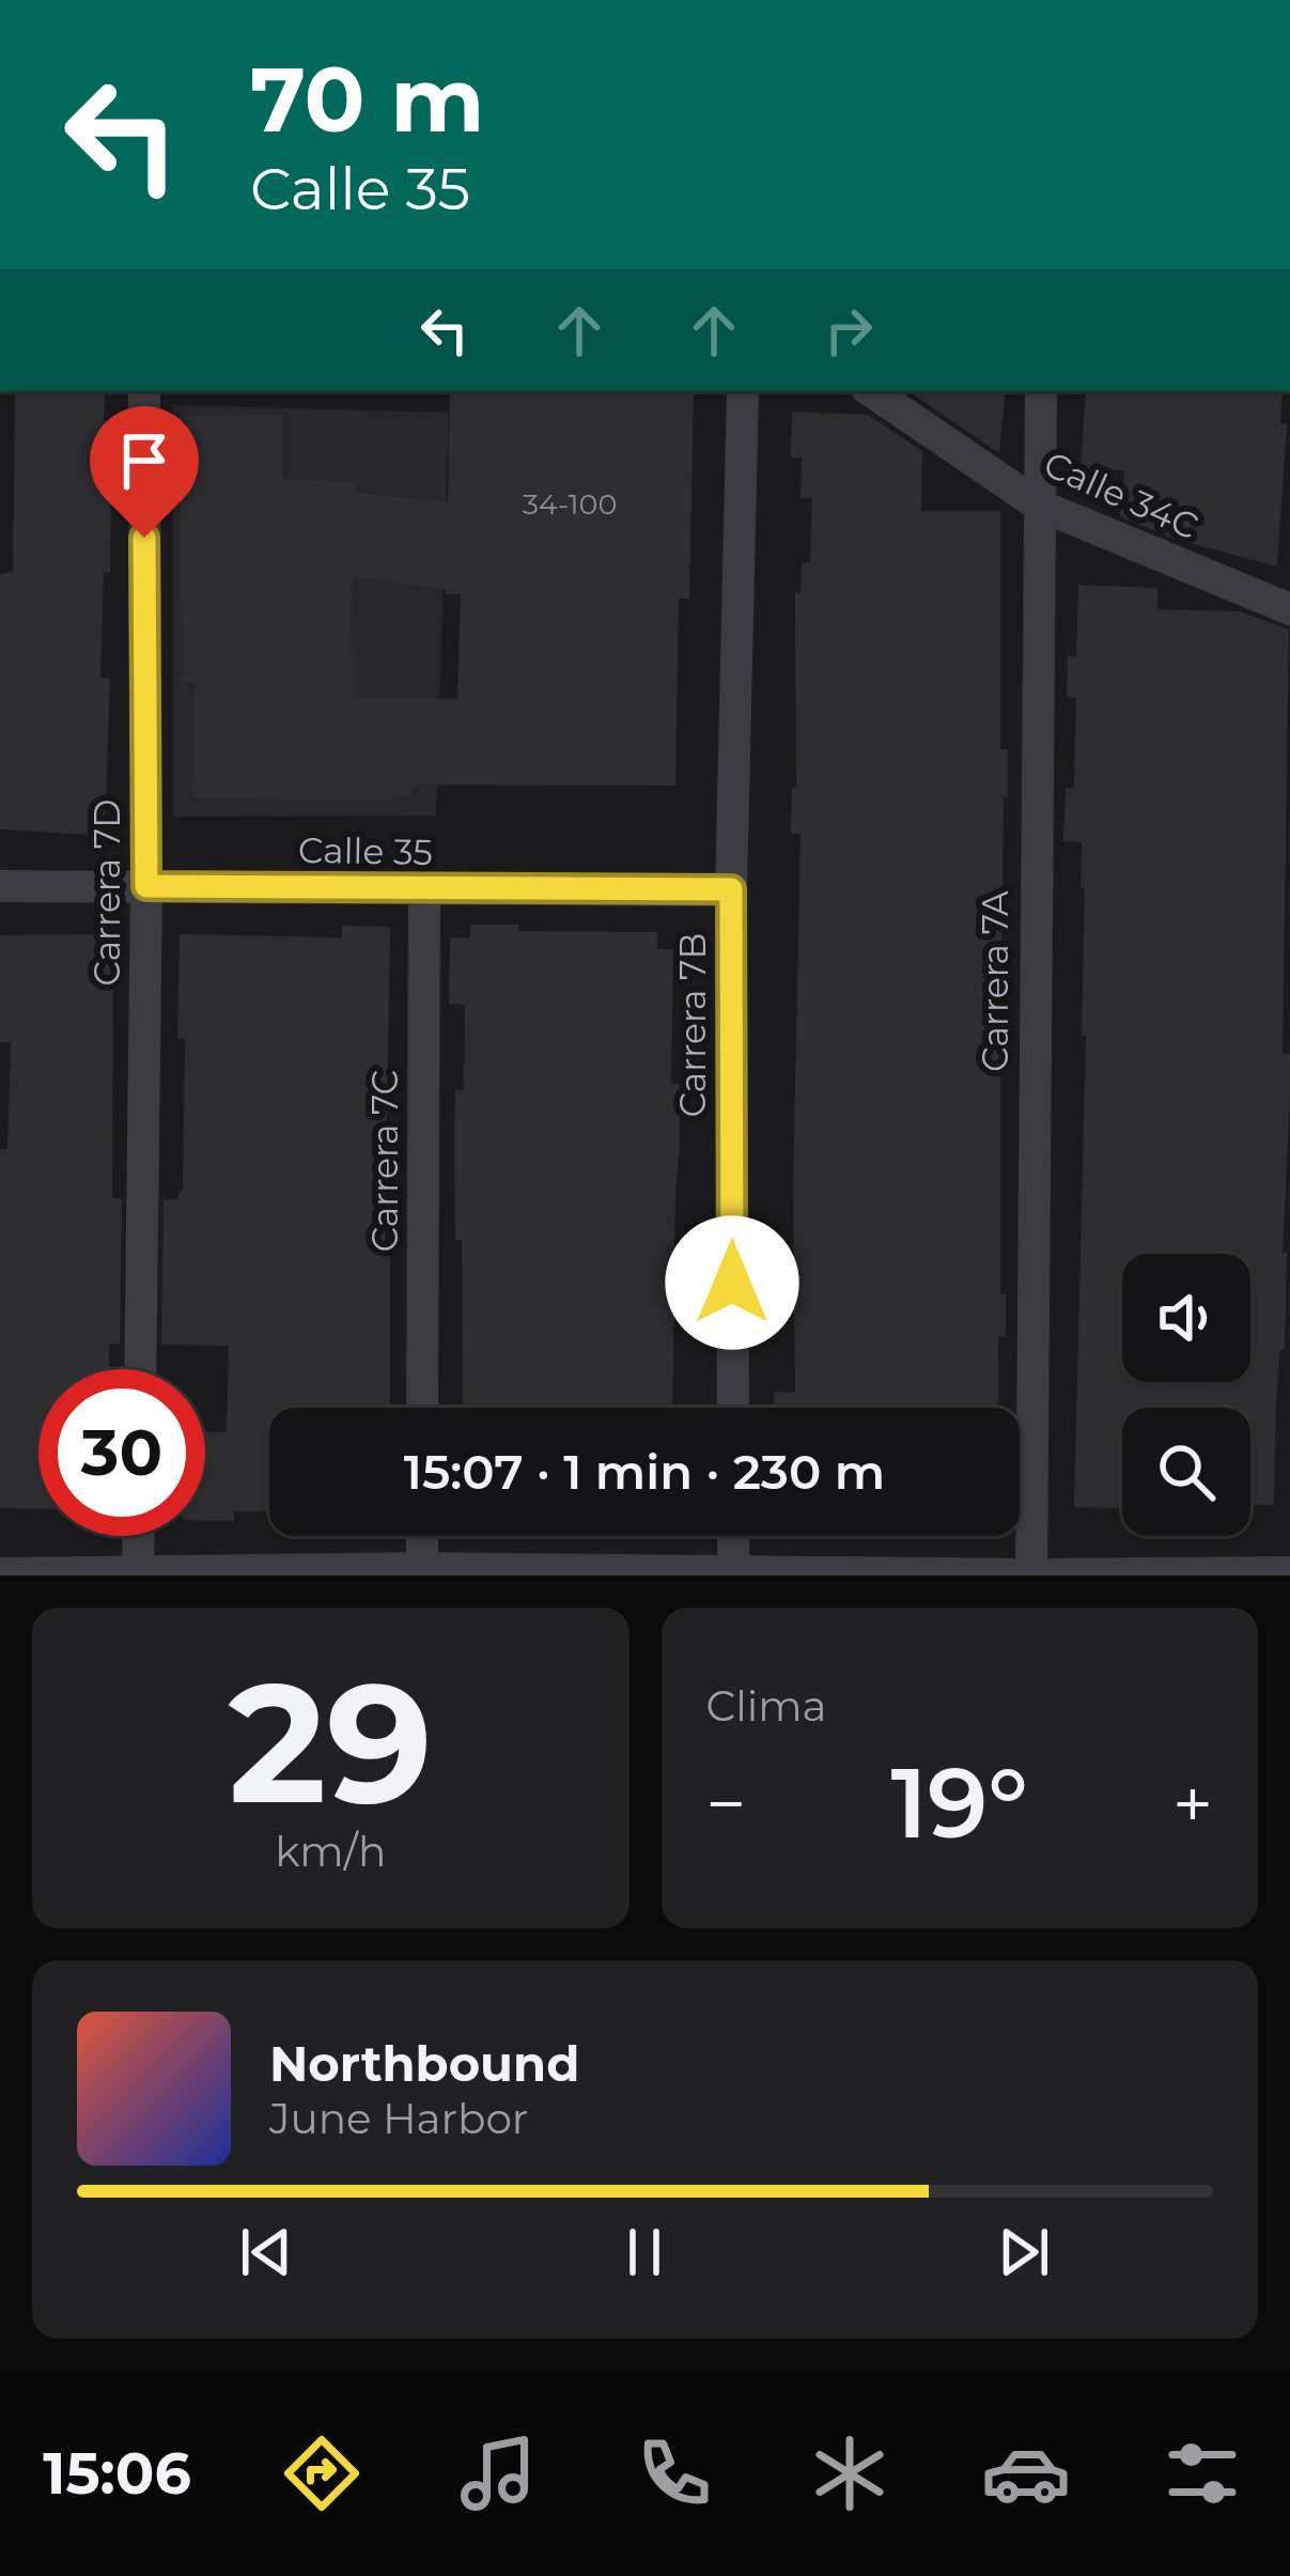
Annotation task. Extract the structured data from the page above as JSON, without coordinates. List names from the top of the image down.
{
  "streets": {
    "street": [
      "Calle 34C",
      "Calle 35",
      "Carrera 7D",
      "Carrera 7A",
      "Carrera 7B",
      "Carrera 7C"
    ]
  },
  "crossings": [
    ["Calle 34C", "Carrera 7A"],
    ["Calle 35", "Carrera 7D"],
    ["Calle 35", "Carrera 7B"],
    ["Calle 35", "Carrera 7C"]
  ],
  "house_numbers": ["34-100"],
  "page": {
    "turn": ["70 m", "Calle 35"],
    "limit": "30",
    "trip": "15:07 · 1 min · 230 m",
    "tile": [
      ["29", "km/h"],
      "Clima"
    ],
    "heat": ["−", "19°", "+"],
    "song": ["Northbound", "June Harbor"],
    "tabs": "15:06"
  }
}
